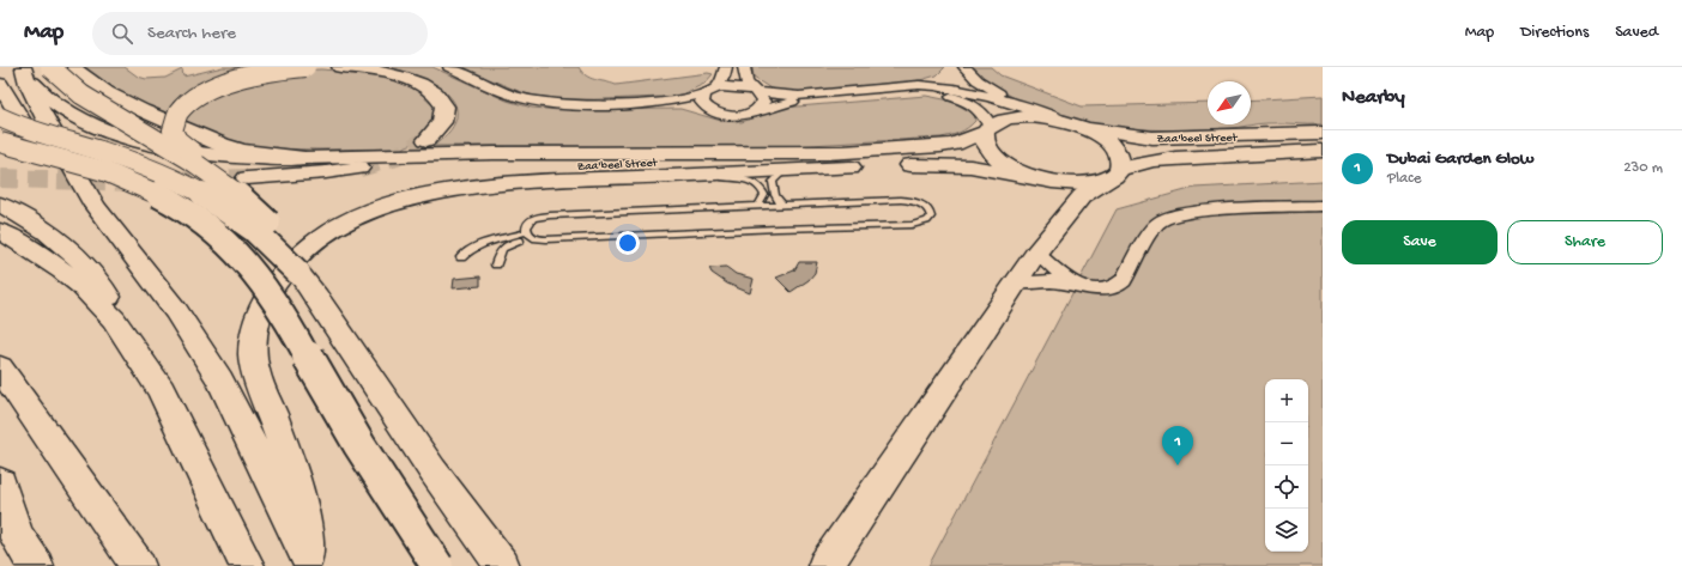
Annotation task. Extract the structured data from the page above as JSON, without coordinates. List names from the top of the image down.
{
  "streets": {
    "main road": ["Zaa'beel Street"]
  },
  "north": "bottom left",
  "page": {
    "header": "Map",
    "search": "Search here",
    "nav": ["Map", "Directions", "Saved"],
    "heading": "Nearby",
    "list": [
      {
        "mark": "1",
        "name": "Dubai Garden Glow",
        "note": "Place",
        "value": "230 m"
      }
    ],
    "buttons": ["Save", "Share"],
    "map_buttons": ["+", "−"],
    "pins": "1"
  }
}
